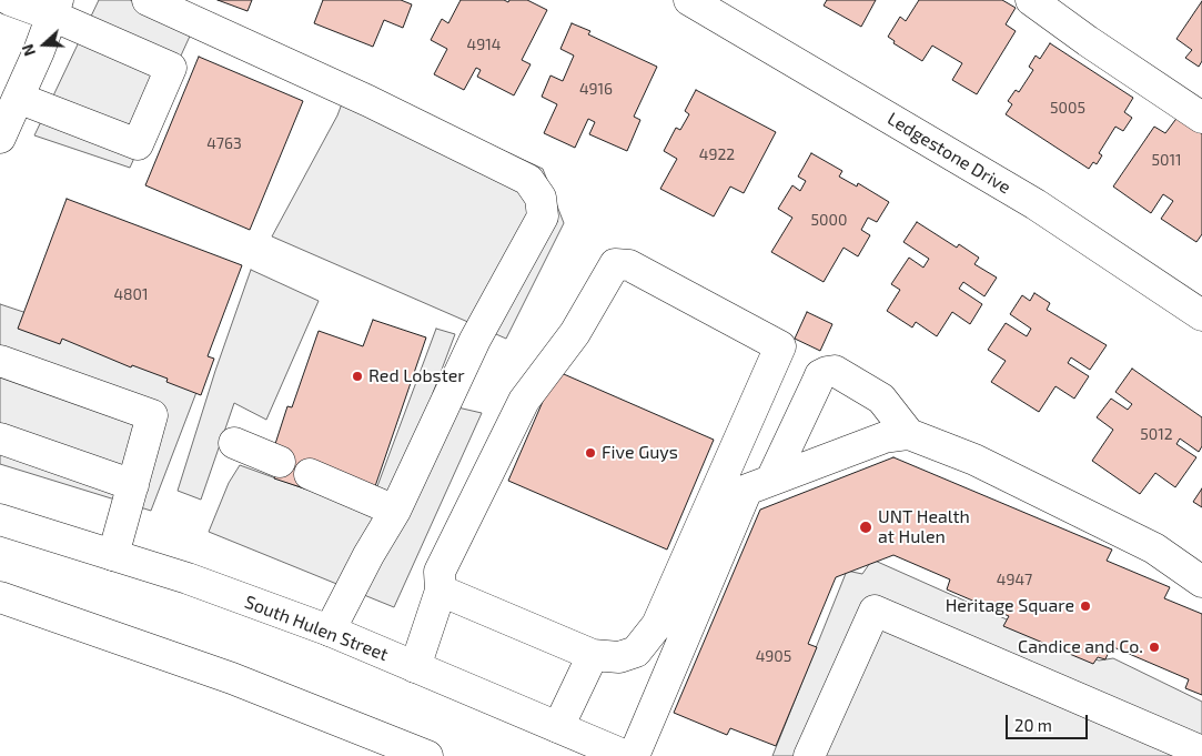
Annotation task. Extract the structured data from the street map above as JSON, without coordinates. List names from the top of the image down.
{
  "streets": {
    "main road": ["Ledgestone Drive", "South Hulen Street"]
  },
  "places": [
    "Red Lobster",
    "Five Guys",
    "UNT Health at Hulen",
    "Heritage Square",
    "Candice and Co."
  ],
  "house_numbers": [
    "4914",
    "4916",
    "5005",
    "4763",
    "4922",
    "5011",
    "5000",
    "4801",
    "5012",
    "4947",
    "4905"
  ],
  "scale_bar": "20 m",
  "north": "left"
}
